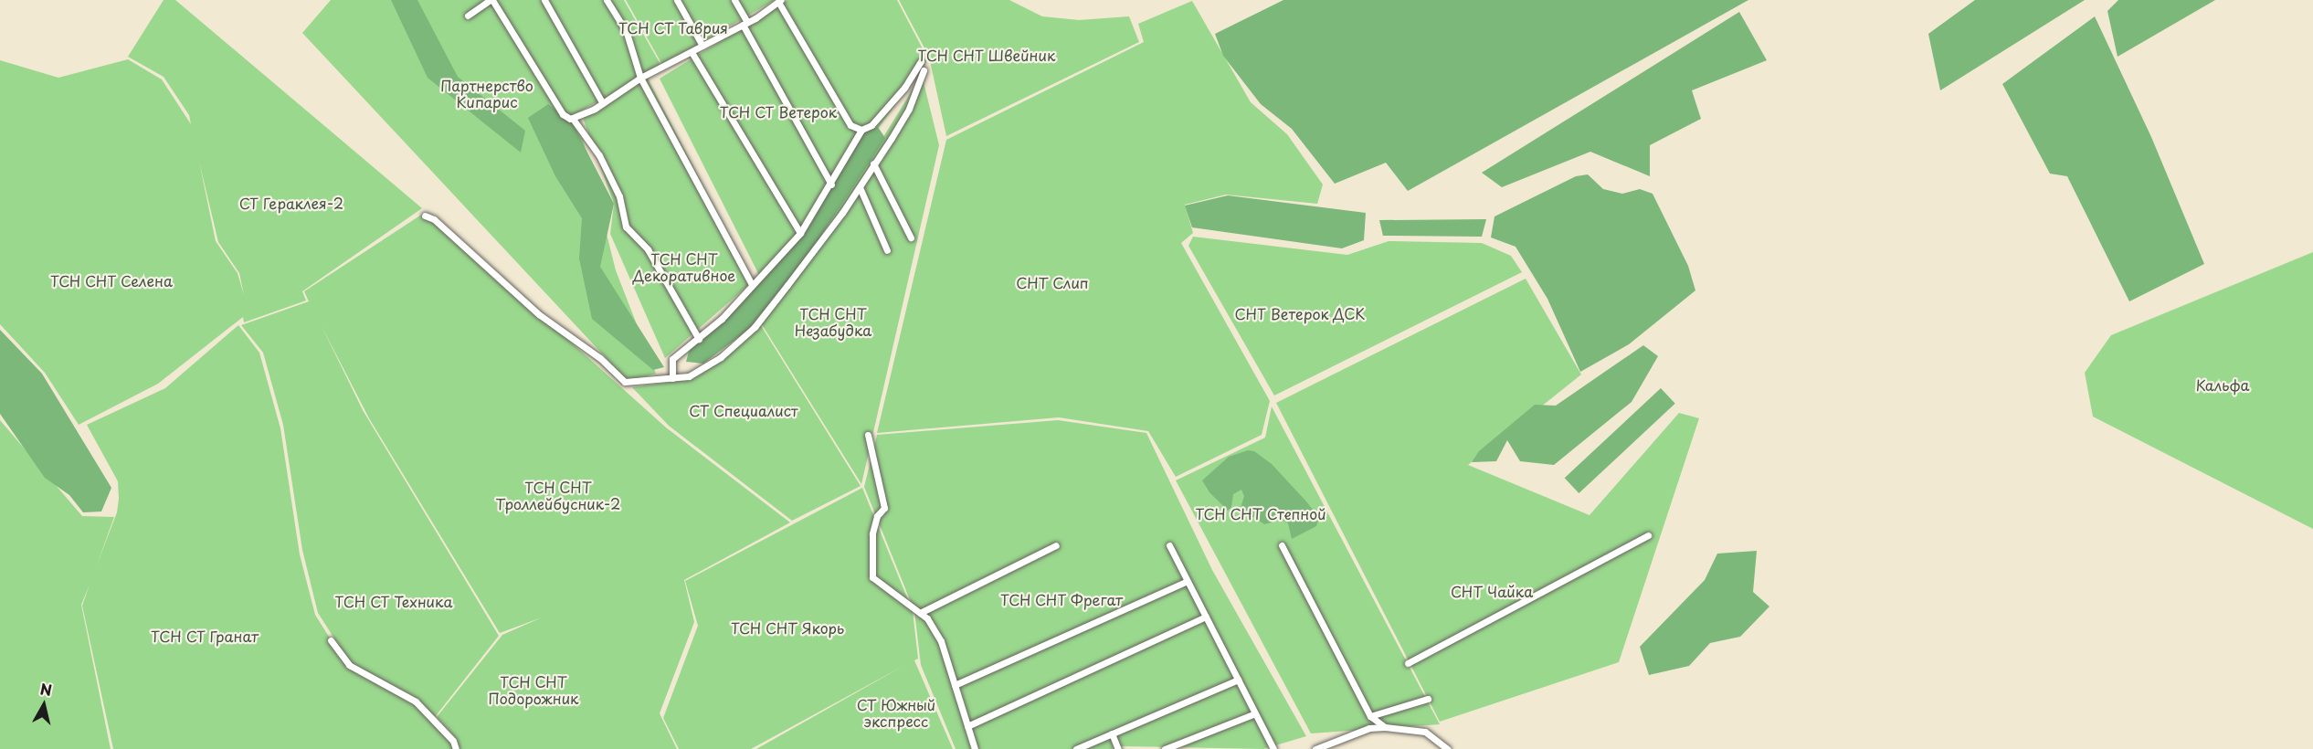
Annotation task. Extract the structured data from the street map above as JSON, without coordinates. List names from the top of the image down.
{
  "parks": [
    "ТСН СТ Таврия",
    "ТСН СНТ Швейник",
    "Партнерство Кипарис",
    "ТСН СТ Ветерок",
    "СТ Гераклея-2",
    "ТСН СНТ Декоративное",
    "ТСН СНТ Селена",
    "СНТ Слип",
    "ТСН СНТ Незабудка",
    "СНТ Ветерок ДСК",
    "Кальфа",
    "СТ Специалист",
    "ТСН СНТ Троллейбусник-2",
    "ТСН СНТ Степной",
    "СНТ Чайка",
    "ТСН СНТ Фрегат",
    "ТСН СТ Техника",
    "ТСН СНТ Якорь",
    "ТСН СТ Гранат",
    "ТСН СНТ Подорожник",
    "СТ Южный экспресс"
  ],
  "north": "top"
}
